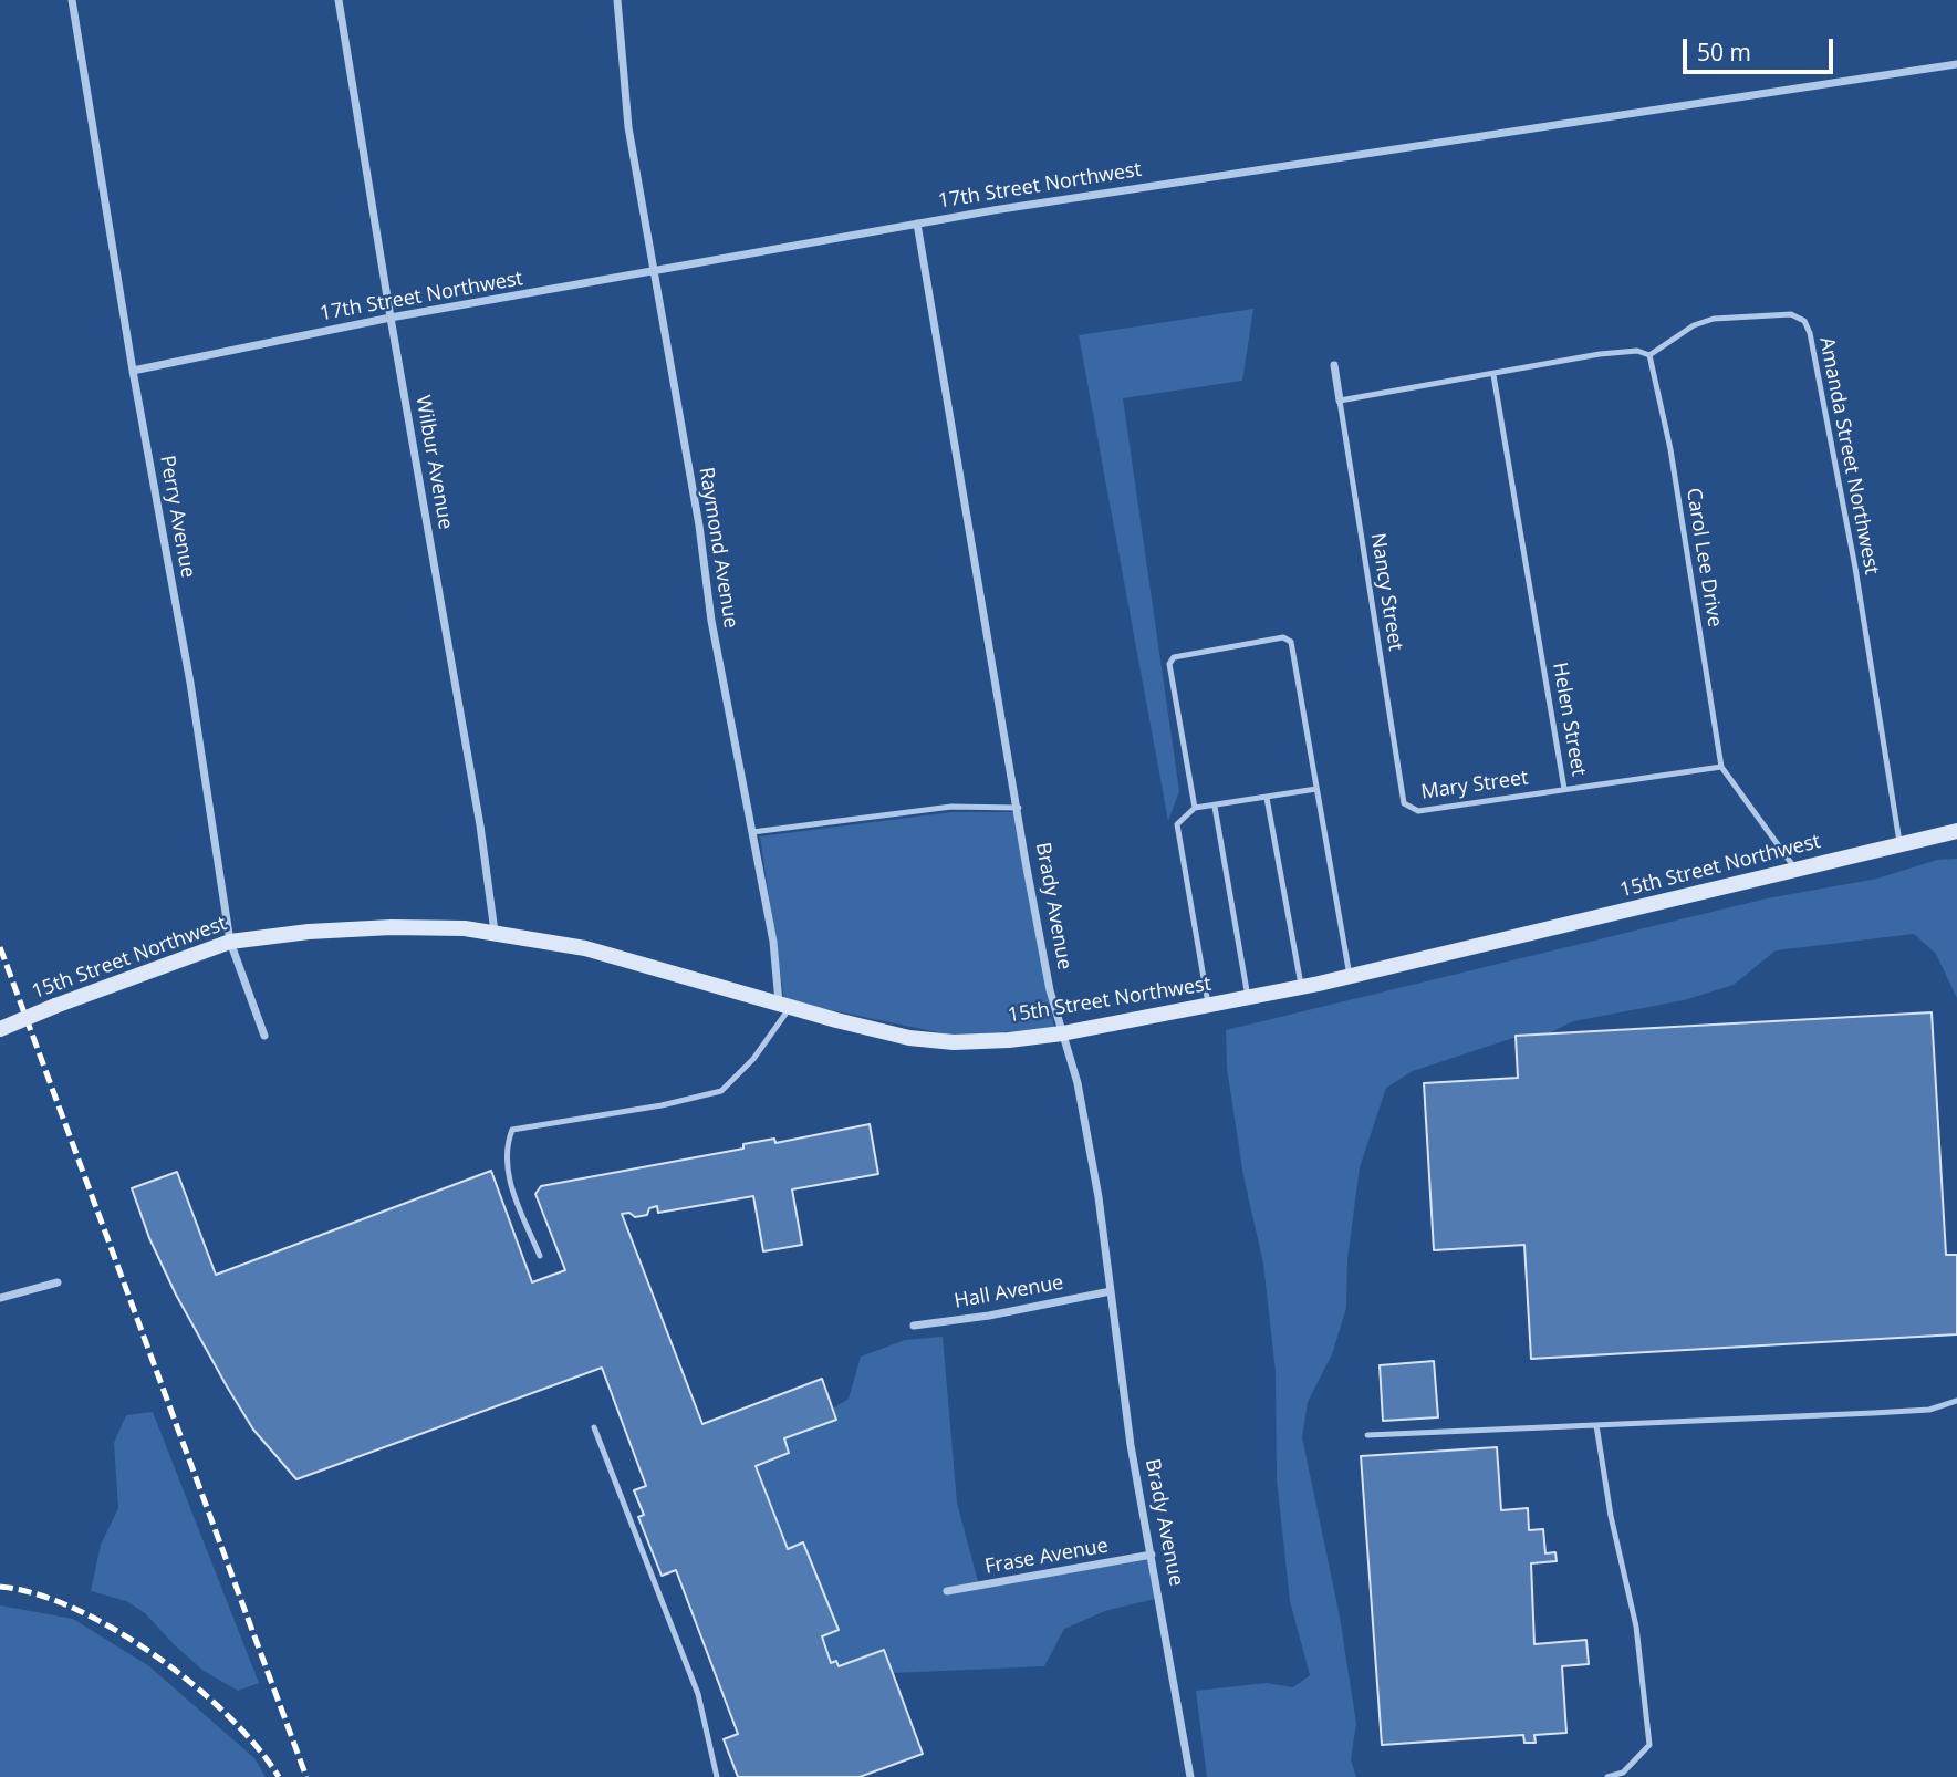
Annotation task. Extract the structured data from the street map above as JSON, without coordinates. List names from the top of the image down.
{
  "streets": {
    "street": [
      "17th Street Northwest",
      "Wilbur Avenue",
      "Perry Avenue",
      "Raymond Avenue",
      "15th Street Northwest",
      "Brady Avenue",
      "Hall Avenue",
      "Frase Avenue"
    ],
    "lane": [
      "Amanda Street Northwest",
      "Carol Lee Drive",
      "Nancy Street",
      "Helen Street",
      "Mary Street"
    ]
  },
  "crossings": [
    ["17th Street Northwest", "Wilbur Avenue"],
    ["17th Street Northwest", "Perry Avenue"],
    ["17th Street Northwest", "Raymond Avenue"],
    ["17th Street Northwest", "Brady Avenue"],
    ["Amanda Street Northwest", "Carol Lee Drive"],
    ["Amanda Street Northwest", "15th Street Northwest"],
    ["Wilbur Avenue", "15th Street Northwest"],
    ["Perry Avenue", "15th Street Northwest"],
    ["Raymond Avenue", "15th Street Northwest"],
    ["Carol Lee Drive", "Helen Street"],
    ["Nancy Street", "Mary Street"],
    ["Helen Street", "Mary Street"],
    ["15th Street Northwest", "Brady Avenue"],
    ["Brady Avenue", "Hall Avenue"],
    ["Brady Avenue", "Frase Avenue"]
  ],
  "scale_bar": "50 m"
}
